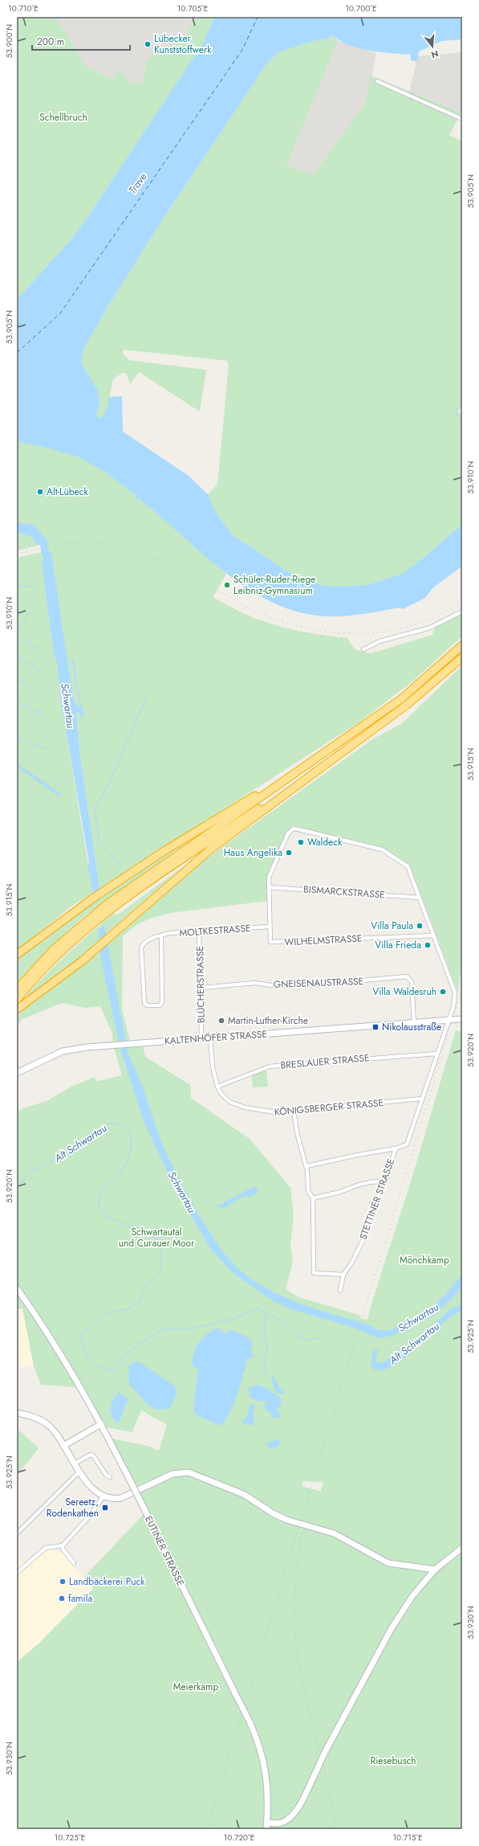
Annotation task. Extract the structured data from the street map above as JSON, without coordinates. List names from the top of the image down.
{
  "streets": {
    "street": [
      "BISMARCKSTRASSE",
      "MOLTKESTRASSE",
      "WILHELMSTRASSE",
      "GNEISENAUSTRASSE",
      "BLÜCHERSTRASSE",
      "KALTENHÖFER STRASSE",
      "BRESLAUER STRASSE",
      "KÖNIGSBERGER STRASSE",
      "STETTINER STRASSE",
      "EUTINER STRASSE"
    ]
  },
  "crossings": [
    ["MOLTKESTRASSE", "WILHELMSTRASSE"],
    ["MOLTKESTRASSE", "BLÜCHERSTRASSE"],
    ["GNEISENAUSTRASSE", "BLÜCHERSTRASSE"],
    ["GNEISENAUSTRASSE", "KALTENHÖFER STRASSE"],
    ["BLÜCHERSTRASSE", "KALTENHÖFER STRASSE"],
    ["KALTENHÖFER STRASSE", "KÖNIGSBERGER STRASSE"],
    ["KALTENHÖFER STRASSE", "STETTINER STRASSE"],
    ["BRESLAUER STRASSE", "KÖNIGSBERGER STRASSE"],
    ["BRESLAUER STRASSE", "STETTINER STRASSE"],
    ["KÖNIGSBERGER STRASSE", "STETTINER STRASSE"]
  ],
  "water": ["Trave", "Schwartau", "Alt Schwartau"],
  "parks": [
    "Schellbruch",
    "Schwartautal und Curauer Moor",
    "Mönchkamp",
    "Meierkamp",
    "Riesebusch"
  ],
  "places": {
    "other": [
      "Lübecker Kunststoffwerk",
      "Alt-Lübeck",
      "Schüler-Ruder-Riege Leibniz-Gymnasium",
      "Waldeck",
      "Haus Angelika",
      "Villa Paula",
      "Villa Frieda",
      "Villa Waldesruh",
      "Martin-Luther-Kirche",
      "Landbäckerei Puck",
      "famila"
    ],
    "transit": ["Nikolausstraße", "Sereetz, Rodenkathen"]
  },
  "scale_bar": "200 m",
  "north": "bottom",
  "coordinates": [
    "10.710°E",
    "10.705°E",
    "10.700°E",
    "53.900°N",
    "53.905°N",
    "53.910°N",
    "53.915°N",
    "53.920°N",
    "53.925°N",
    "53.930°N",
    "10.725°E",
    "10.720°E",
    "10.715°E"
  ]
}
